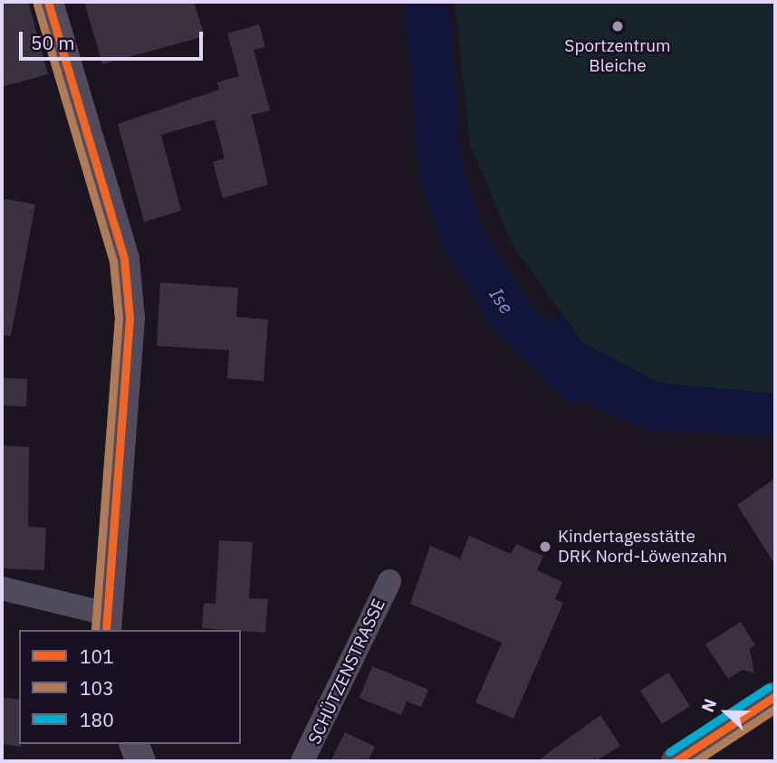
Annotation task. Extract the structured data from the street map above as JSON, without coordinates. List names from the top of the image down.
{
  "streets": {
    "street": ["SCHÜTZENSTRASSE"]
  },
  "water": ["Ise"],
  "places": ["Sportzentrum Bleiche", "Kindertagesstätte DRK Nord-Löwenzahn"],
  "lines": ["transit line 101", "transit line 103", "transit line 180"],
  "legend": ["101", "103", "180"],
  "scale_bar": "50 m",
  "north": "left"
}
